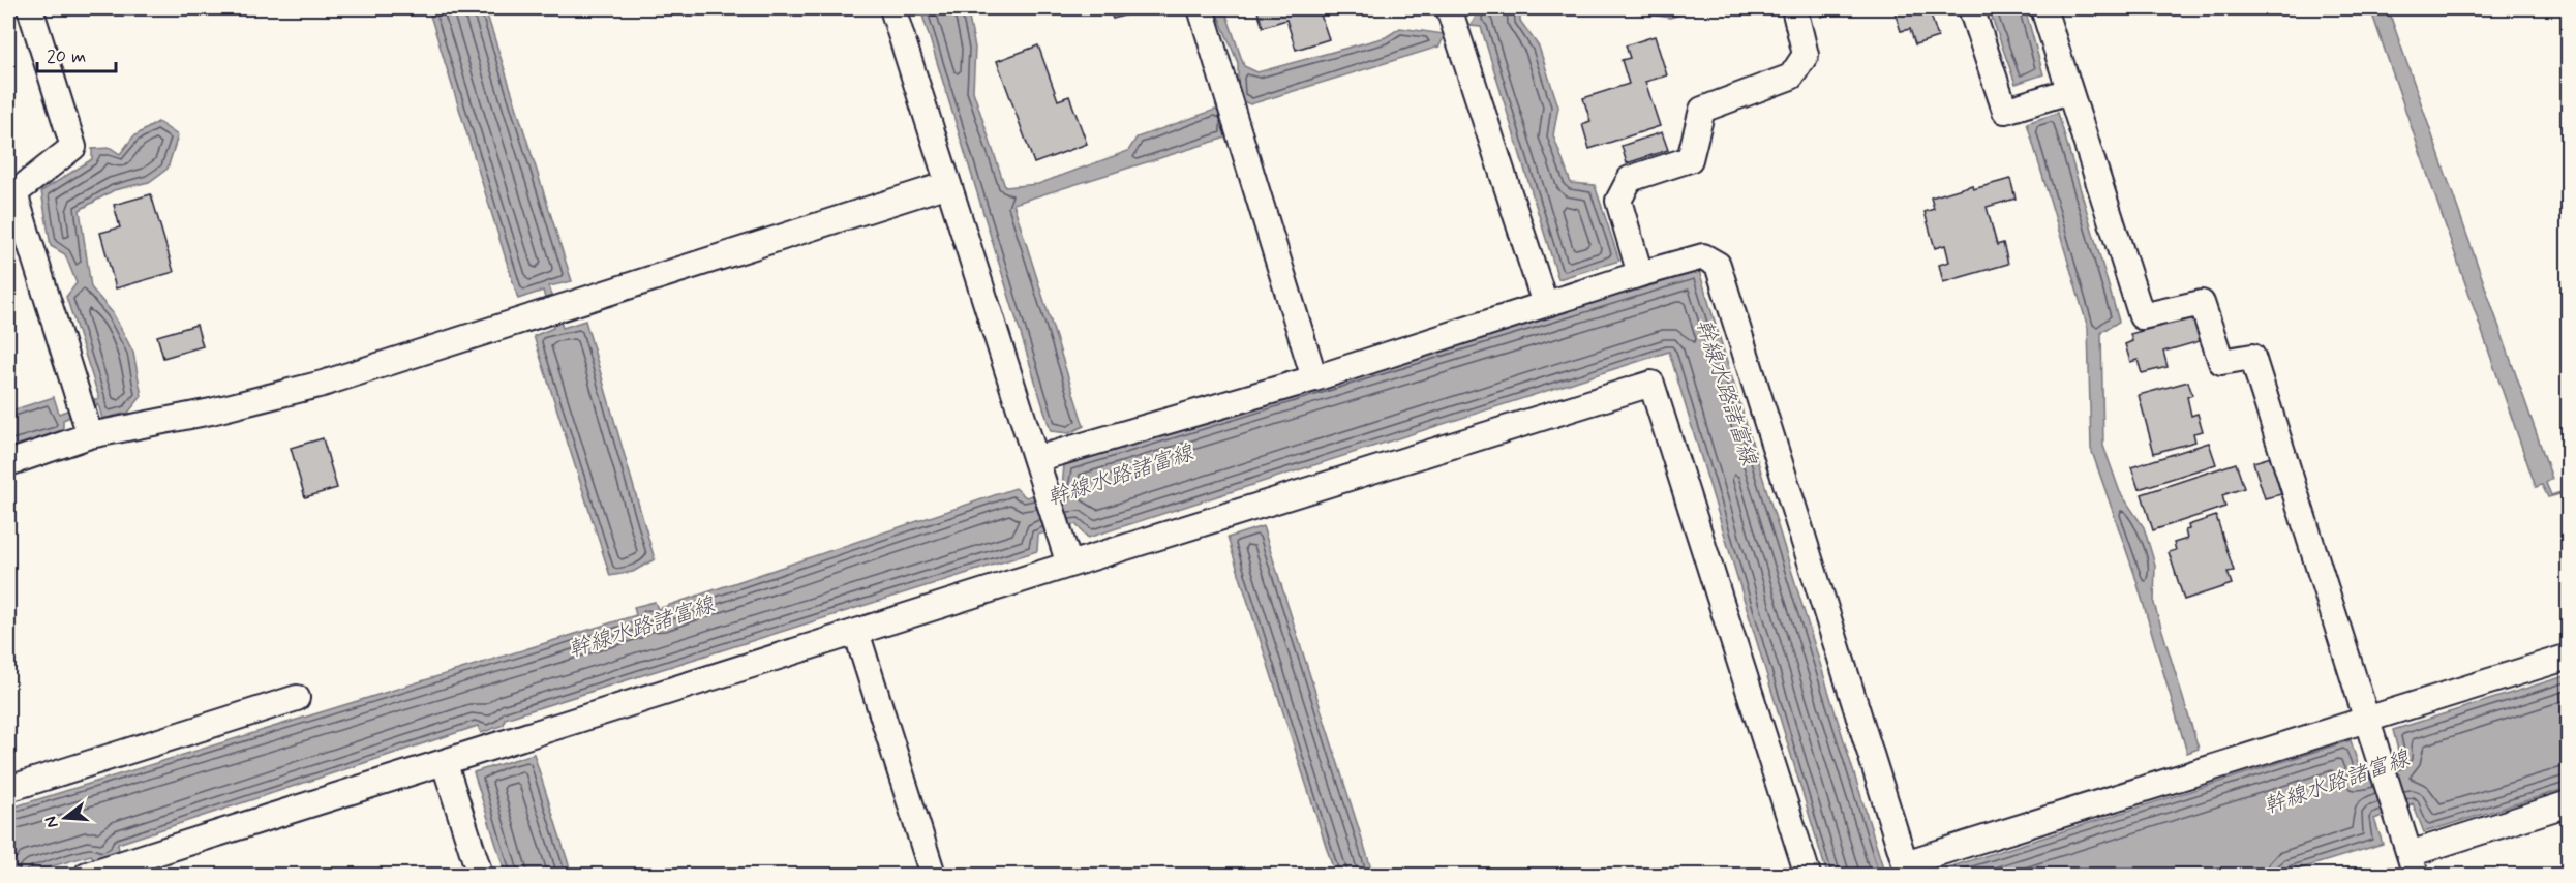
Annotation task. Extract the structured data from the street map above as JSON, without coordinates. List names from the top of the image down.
{
  "water": ["幹線水路諸富線"],
  "scale_bar": "20 m",
  "north": "left"
}
